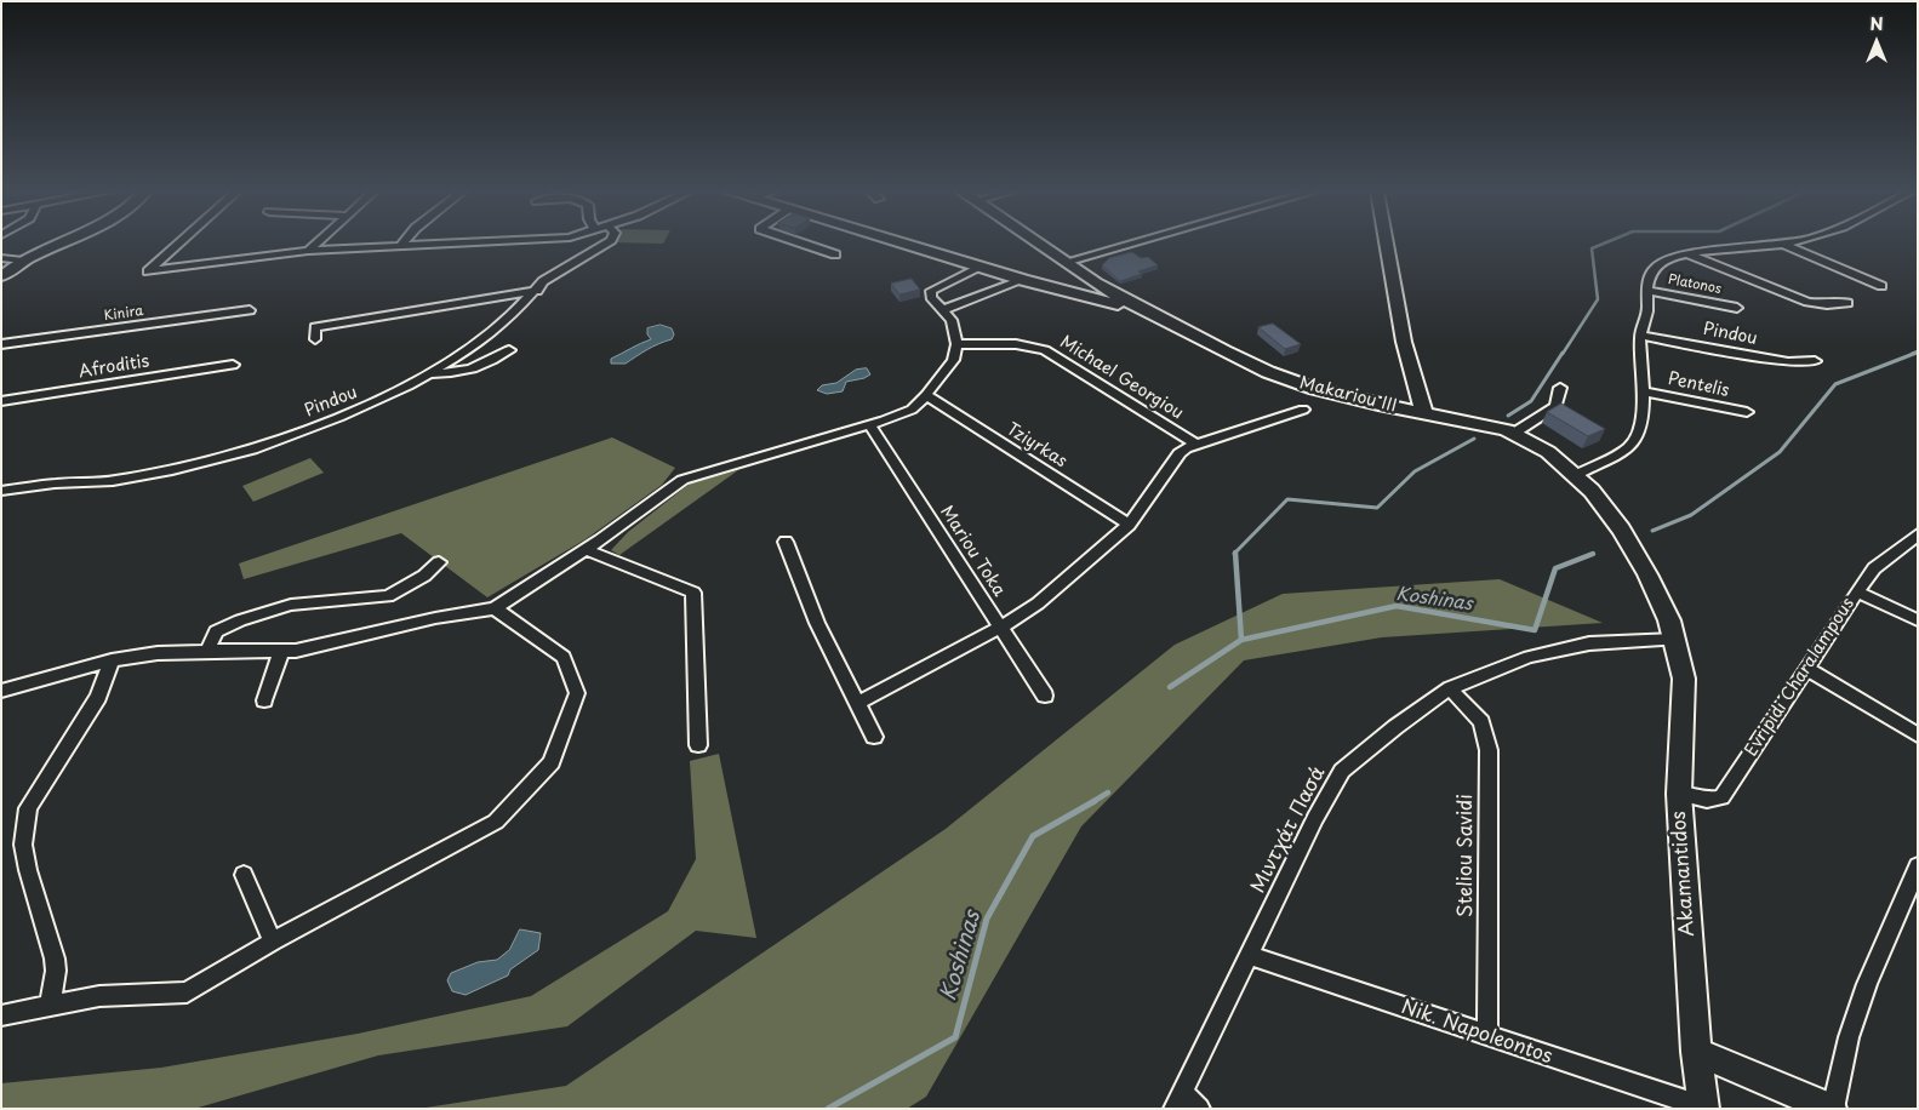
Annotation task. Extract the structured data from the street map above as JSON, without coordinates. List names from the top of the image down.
{
  "streets": {
    "main road": ["Makariou III", "Akamantidos"],
    "street": [
      "Platonos",
      "Kinira",
      "Pindou",
      "Afroditis",
      "Michael Georgiou",
      "Pentelis",
      "Tziyrkas",
      "Mariou Toka",
      "Evripidi Charalampous",
      "Μιντχάτ Πασά",
      "Steliou Savidi",
      "Nik. Napoleontos"
    ]
  },
  "crossings": [
    ["Makariou III", "Μιντχάτ Πασά"],
    ["Makariou III", "Akamantidos"],
    ["Evripidi Charalampous", "Akamantidos"],
    ["Μιντχάτ Πασά", "Steliou Savidi"],
    ["Μιντχάτ Πασά", "Akamantidos"],
    ["Μιντχάτ Πασά", "Nik. Napoleontos"],
    ["Steliou Savidi", "Nik. Napoleontos"],
    ["Akamantidos", "Nik. Napoleontos"]
  ],
  "water": ["Koshinas"],
  "north": "top"
}
